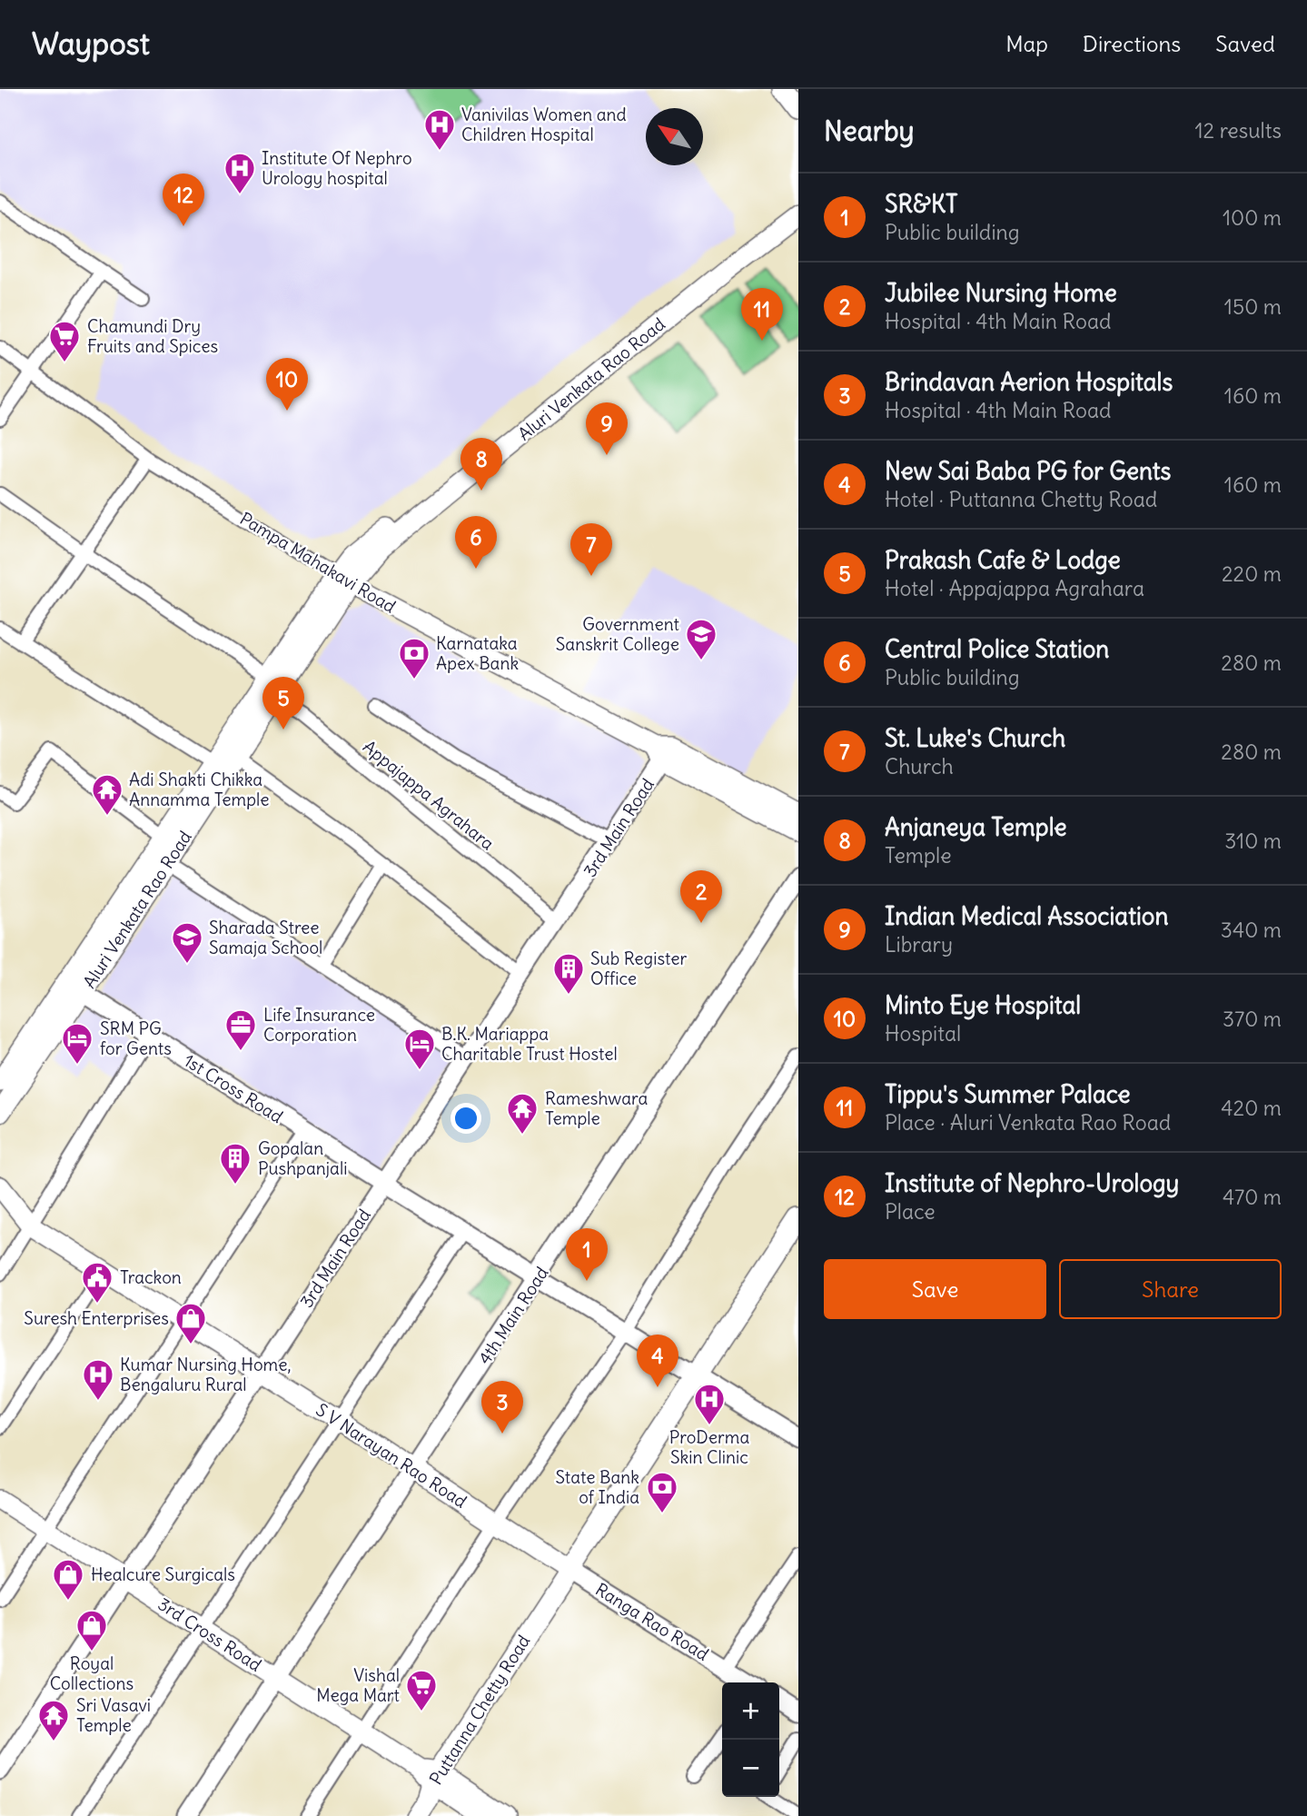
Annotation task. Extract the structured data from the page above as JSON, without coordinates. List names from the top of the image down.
{
  "streets": {
    "main road": [
      "Aluri Venkata Rao Road",
      "Pampa Mahakavi Road",
      "S V Narayan Rao Road",
      "3rd Cross Road",
      "Puttanna Chetty Road"
    ],
    "street": [
      "Appajappa Agrahara",
      "3rd Main Road",
      "1st Cross Road",
      "4th Main Road",
      "Ranga Rao Road"
    ]
  },
  "crossings": [
    ["Aluri Venkata Rao Road", "Pampa Mahakavi Road"],
    ["Aluri Venkata Rao Road", "Appajappa Agrahara"],
    ["Aluri Venkata Rao Road", "1st Cross Road"],
    ["Pampa Mahakavi Road", "3rd Main Road"],
    ["Appajappa Agrahara", "3rd Main Road"],
    ["3rd Main Road", "1st Cross Road"],
    ["3rd Main Road", "S V Narayan Rao Road"],
    ["3rd Main Road", "3rd Cross Road"],
    ["1st Cross Road", "4th Main Road"],
    ["1st Cross Road", "Puttanna Chetty Road"],
    ["4th Main Road", "S V Narayan Rao Road"],
    ["4th Main Road", "3rd Cross Road"],
    ["S V Narayan Rao Road", "Ranga Rao Road"],
    ["S V Narayan Rao Road", "Puttanna Chetty Road"],
    ["Ranga Rao Road", "Puttanna Chetty Road"],
    ["3rd Cross Road", "Puttanna Chetty Road"]
  ],
  "places": {
    "hospital": [
      "Vanivilas Women and Children Hospital",
      "Institute Of Nephro Urology hospital",
      "Kumar Nursing Home, Bengaluru Rural",
      "ProDerma Skin Clinic"
    ],
    "supermarket": ["Chamundi Dry Fruits and Spices", "Vishal Mega Mart"],
    "school or university": ["Government Sanskrit College", "Sharada Stree Samaja School"],
    "bank": ["Karnataka Apex Bank", "State Bank of India"],
    "temple": ["Adi Shakti Chikka Annamma Temple", "Rameshwara Temple", "Sri Vasavi Temple"],
    "building": ["Sub Register Office", "Gopalan Pushpanjali"],
    "office": ["Life Insurance Corporation"],
    "hotel": ["SRM PG for Gents", "B.K. Mariappa Charitable Trust Hostel"],
    "public building": ["Trackon"],
    "shop": ["Suresh Enterprises", "Healcure Surgicals", "Royal Collections"]
  },
  "north": "top left",
  "page": {
    "header": "Waypost",
    "nav": ["Map", "Directions", "Saved"],
    "heading": ["Nearby", "12 results"],
    "list": [
      {
        "mark": "1",
        "name": "SR&KT",
        "note": "Public building",
        "value": "100 m"
      },
      {
        "mark": "2",
        "name": "Jubilee Nursing Home",
        "note": "Hospital · 4th Main Road",
        "value": "150 m"
      },
      {
        "mark": "3",
        "name": "Brindavan Aerion Hospitals",
        "note": "Hospital · 4th Main Road",
        "value": "160 m"
      },
      {
        "mark": "4",
        "name": "New Sai Baba PG for Gents",
        "note": "Hotel · Puttanna Chetty Road",
        "value": "160 m"
      },
      {
        "mark": "5",
        "name": "Prakash Cafe & Lodge",
        "note": "Hotel · Appajappa Agrahara",
        "value": "220 m"
      },
      {
        "mark": "6",
        "name": "Central Police Station",
        "note": "Public building",
        "value": "280 m"
      },
      {
        "mark": "7",
        "name": "St. Luke's Church",
        "note": "Church",
        "value": "280 m"
      },
      {
        "mark": "8",
        "name": "Anjaneya Temple",
        "note": "Temple",
        "value": "310 m"
      },
      {
        "mark": "9",
        "name": "Indian Medical Association",
        "note": "Library",
        "value": "340 m"
      },
      {
        "mark": "10",
        "name": "Minto Eye Hospital",
        "note": "Hospital",
        "value": "370 m"
      },
      {
        "mark": "11",
        "name": "Tippu's Summer Palace",
        "note": "Place · Aluri Venkata Rao Road",
        "value": "420 m"
      },
      {
        "mark": "12",
        "name": "Institute of Nephro-Urology",
        "note": "Place",
        "value": "470 m"
      }
    ],
    "pins": [
      "12",
      "11",
      "10",
      "9",
      "8",
      "6",
      "7",
      "5",
      "2",
      "1",
      "4",
      "3"
    ],
    "buttons": ["Save", "Share"],
    "map_buttons": ["+", "−"]
  }
}
